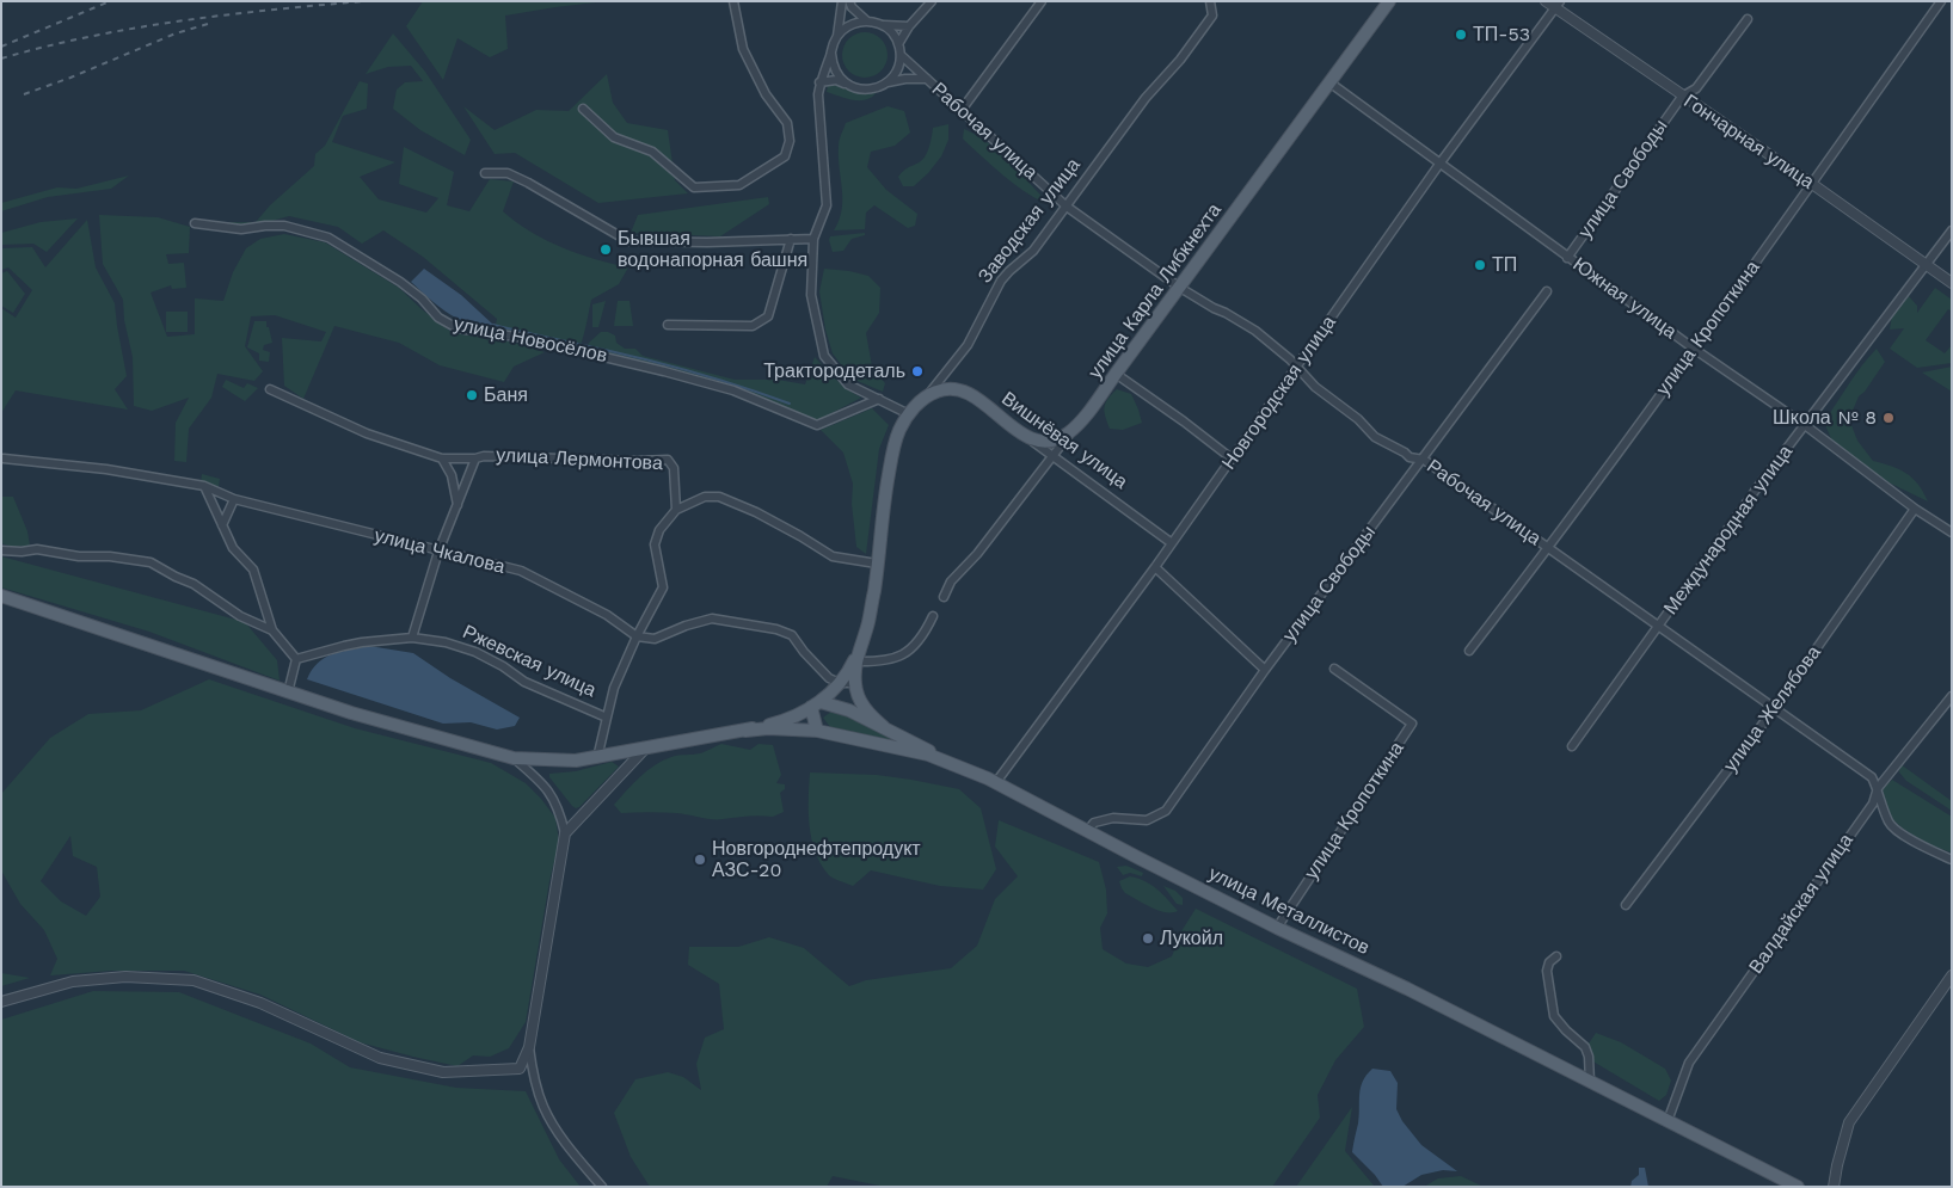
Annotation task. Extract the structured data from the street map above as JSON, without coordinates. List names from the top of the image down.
{
  "streets": {
    "main road": [
      "Заводская улица",
      "улица Карла Либкнехта",
      "Вишнёвая улица",
      "улица Металлистов"
    ],
    "street": [
      "Рабочая улица",
      "Гончарная улица",
      "улица Свободы",
      "Южная улица",
      "улица Кропоткина",
      "улица Новосёлов",
      "Новгородская улица",
      "улица Лермонтова",
      "Международная улица",
      "улица Чкалова",
      "Ржевская улица",
      "улица Желябова",
      "Валдайская улица"
    ]
  },
  "crossings": [
    ["Рабочая улица", "улица Свободы"],
    ["Рабочая улица", "Заводская улица"],
    ["Рабочая улица", "улица Карла Либкнехта"],
    ["Рабочая улица", "улица Кропоткина"],
    ["Рабочая улица", "Новгородская улица"],
    ["Рабочая улица", "Международная улица"],
    ["Рабочая улица", "улица Желябова"],
    ["Рабочая улица", "Валдайская улица"],
    ["Гончарная улица", "улица Свободы"],
    ["Гончарная улица", "улица Кропоткина"],
    ["Гончарная улица", "Новгородская улица"],
    ["Гончарная улица", "Международная улица"],
    ["улица Свободы", "Южная улица"],
    ["улица Свободы", "улица Металлистов"],
    ["Заводская улица", "Вишнёвая улица"],
    ["улица Карла Либкнехта", "Южная улица"],
    ["улица Карла Либкнехта", "Вишнёвая улица"],
    ["Южная улица", "улица Кропоткина"],
    ["Южная улица", "Новгородская улица"],
    ["Южная улица", "Международная улица"],
    ["Южная улица", "улица Желябова"],
    ["улица Кропоткина", "улица Металлистов"],
    ["Новгородская улица", "Вишнёвая улица"],
    ["Новгородская улица", "улица Металлистов"],
    ["Валдайская улица", "улица Металлистов"]
  ],
  "places": [
    "ТП-53",
    "Бывшая водонапорная башня",
    "ТП",
    "Трактородеталь",
    "Баня",
    "Школа № 8",
    "Новгороднефтепродукт АЗС-20",
    "Лукойл"
  ]
}
